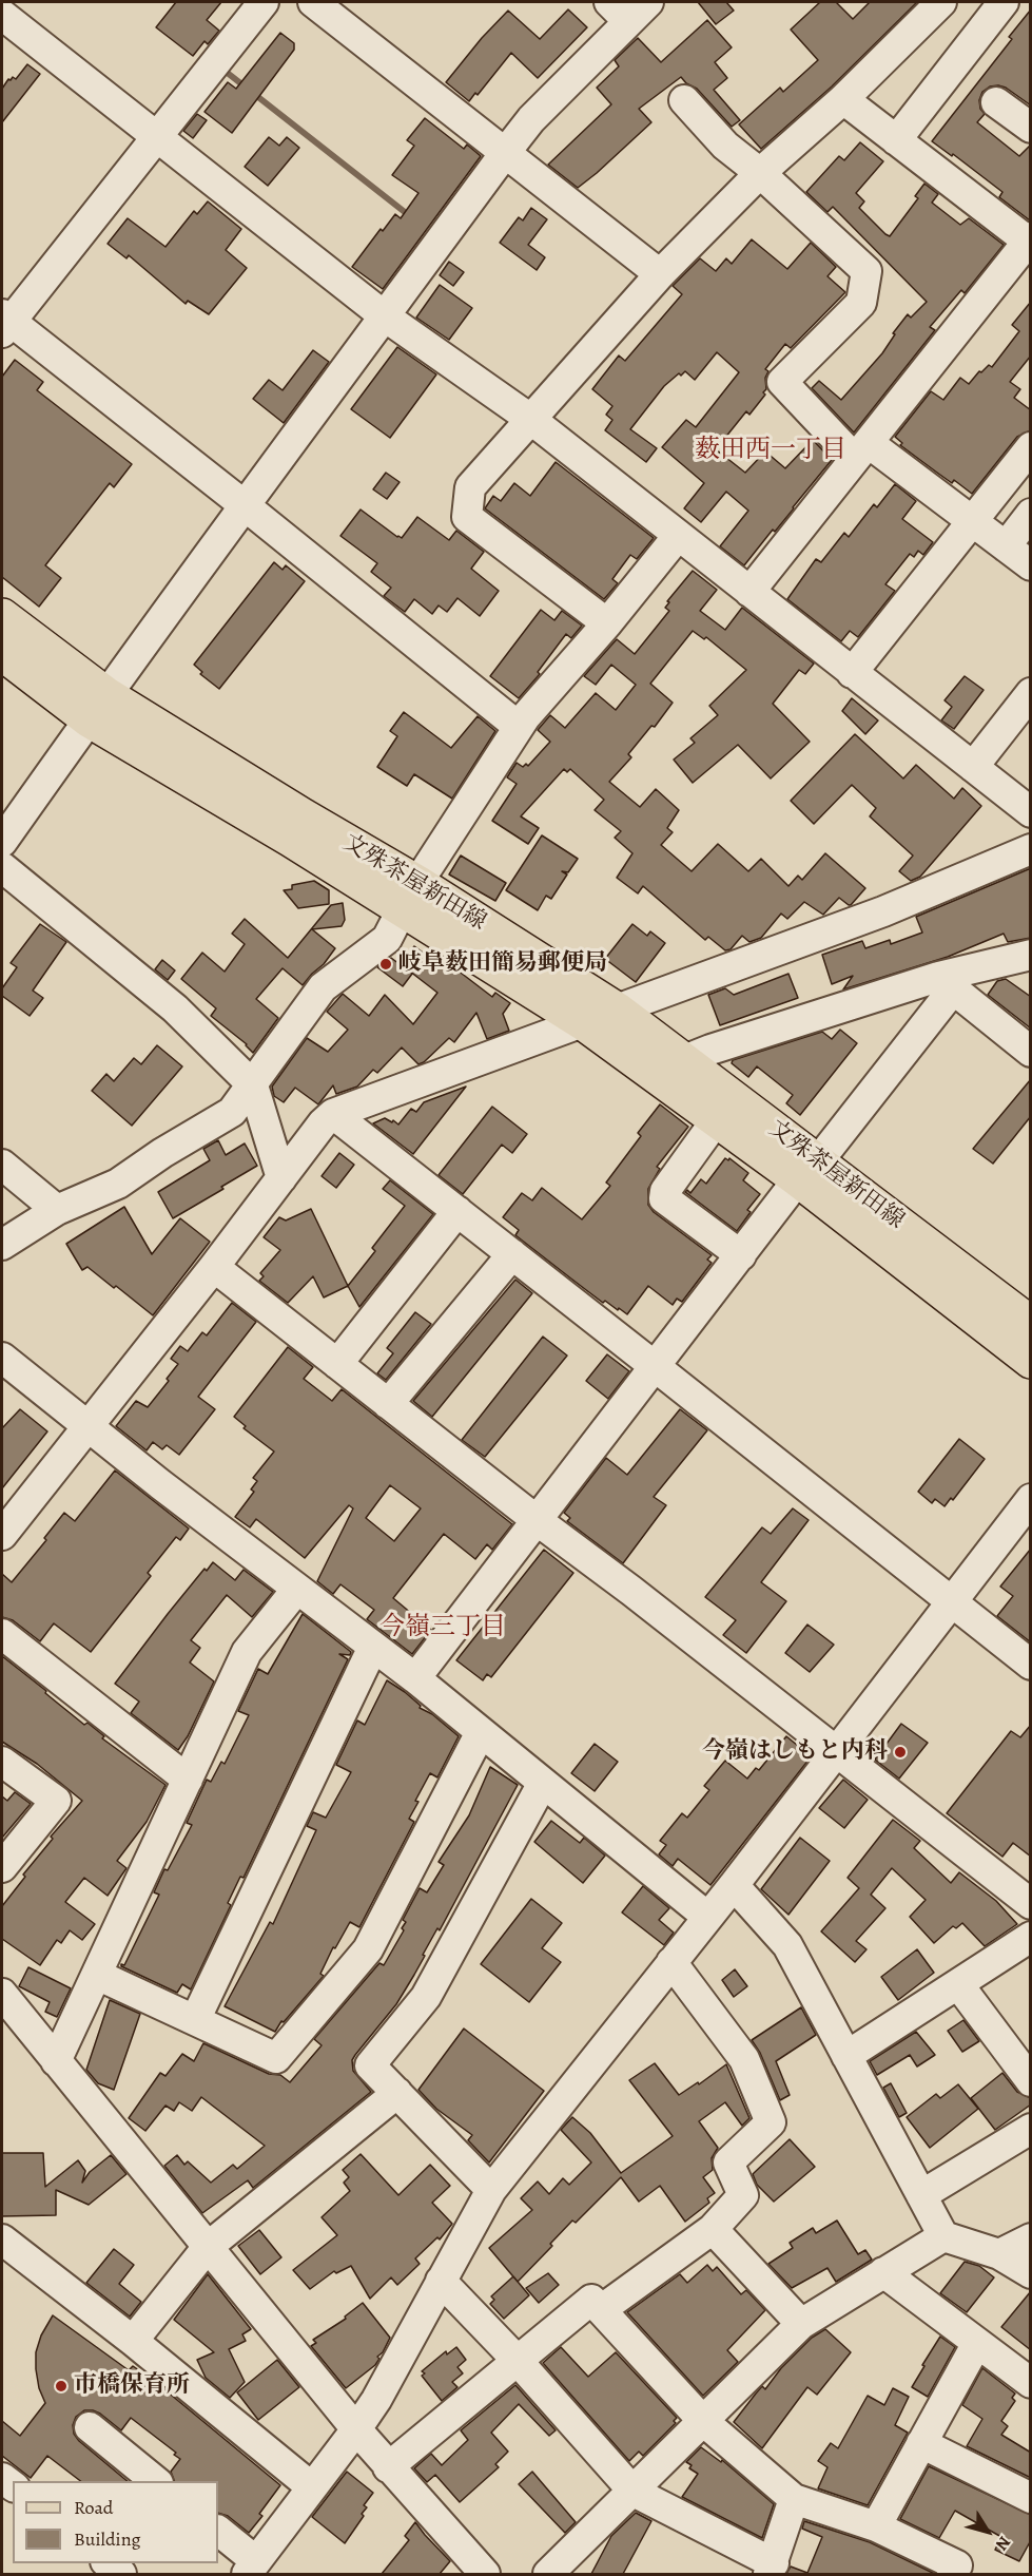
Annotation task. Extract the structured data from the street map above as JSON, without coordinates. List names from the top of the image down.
{
  "streets": {
    "main road": ["文殊茶屋新田線"]
  },
  "districts": ["薮田西一丁目", "今嶺三丁目"],
  "places": ["岐阜薮田簡易郵便局", "今嶺はしもと内科", "市橋保育所"],
  "legend": ["Road", "Building"],
  "north": "bottom right"
}
